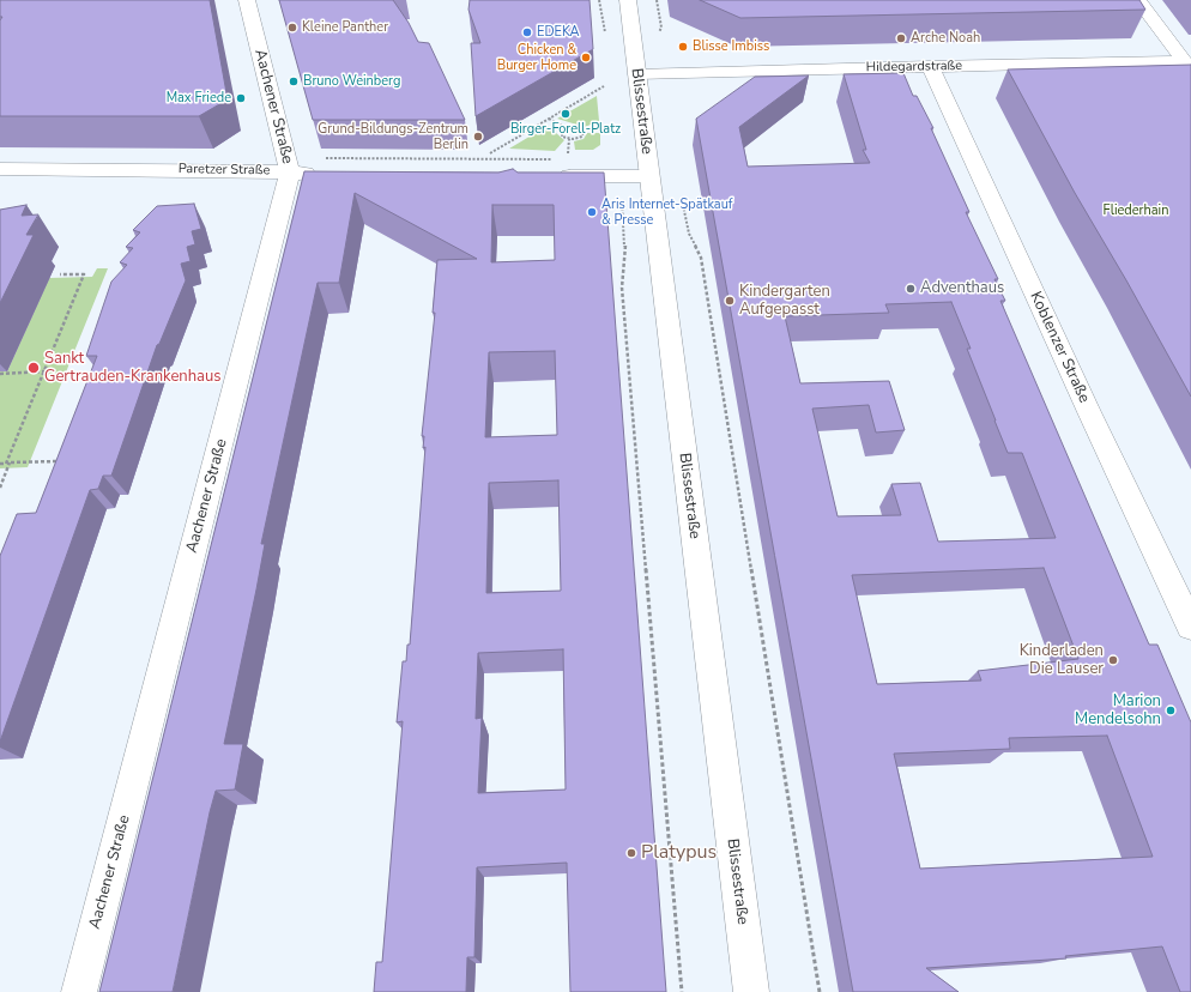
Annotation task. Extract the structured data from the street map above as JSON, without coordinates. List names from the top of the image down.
{
  "streets": {
    "street": [
      "Hildegardstraße",
      "Aachener Straße",
      "Blissestraße",
      "Paretzer Straße",
      "Koblenzer Straße"
    ]
  },
  "crossings": [
    ["Hildegardstraße", "Blissestraße"],
    ["Hildegardstraße", "Koblenzer Straße"],
    ["Aachener Straße", "Paretzer Straße"]
  ],
  "parks": ["Fliederhain"],
  "places": [
    "Kleine Panther",
    "EDEKA",
    "Arche Noah",
    "Blisse Imbiss",
    "Chicken & Burger Home",
    "Bruno Weinberg",
    "Max Friede",
    "Birger-Forell-Platz",
    "Grund-Bildungs-Zentrum Berlin",
    "Aris Internet-Spätkauf & Presse",
    "Adventhaus",
    "Kindergarten Aufgepasst",
    "Sankt Gertrauden-Krankenhaus",
    "Kinderladen Die Lauser",
    "Marion Mendelsohn",
    "Platypus"
  ]
}
